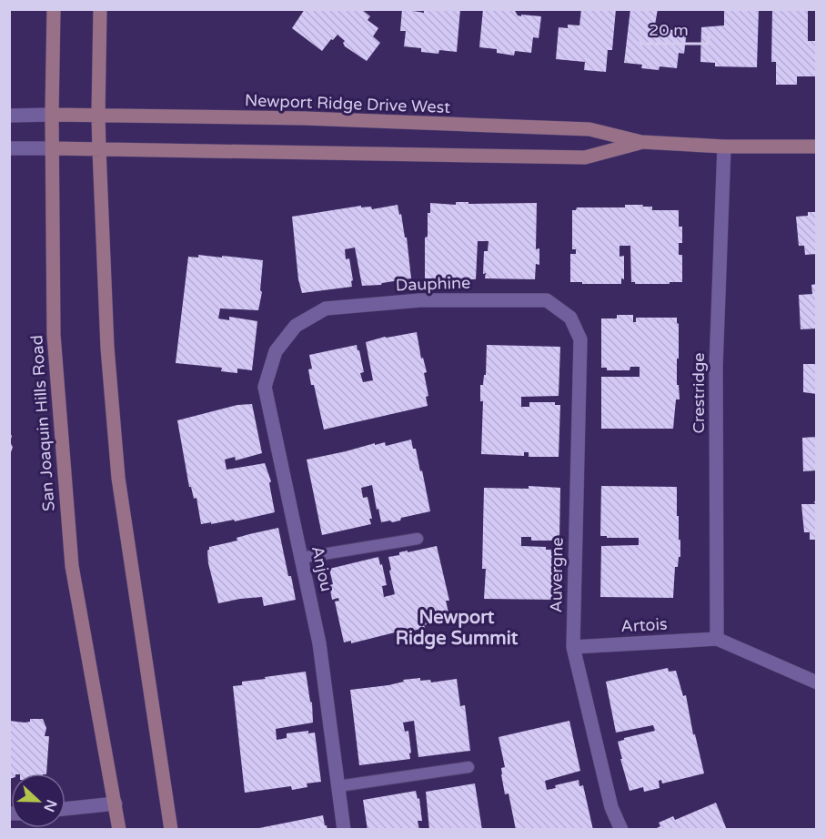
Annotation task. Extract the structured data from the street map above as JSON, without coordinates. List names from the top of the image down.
{
  "streets": {
    "main road": ["Newport Ridge Drive West", "San Joaquin Hills Road"],
    "street": [
      "Dauphine",
      "Crestridge",
      "Anjou",
      "Auvergne",
      "Artois"
    ]
  },
  "crossings": [
    ["Newport Ridge Drive West", "Crestridge"],
    ["Newport Ridge Drive West", "San Joaquin Hills Road"],
    ["Dauphine", "Anjou"],
    ["Dauphine", "Auvergne"],
    ["Crestridge", "Artois"],
    ["Auvergne", "Artois"]
  ],
  "districts": ["Newport Ridge Summit"],
  "scale_bar": "20 m",
  "north": "right"
}
